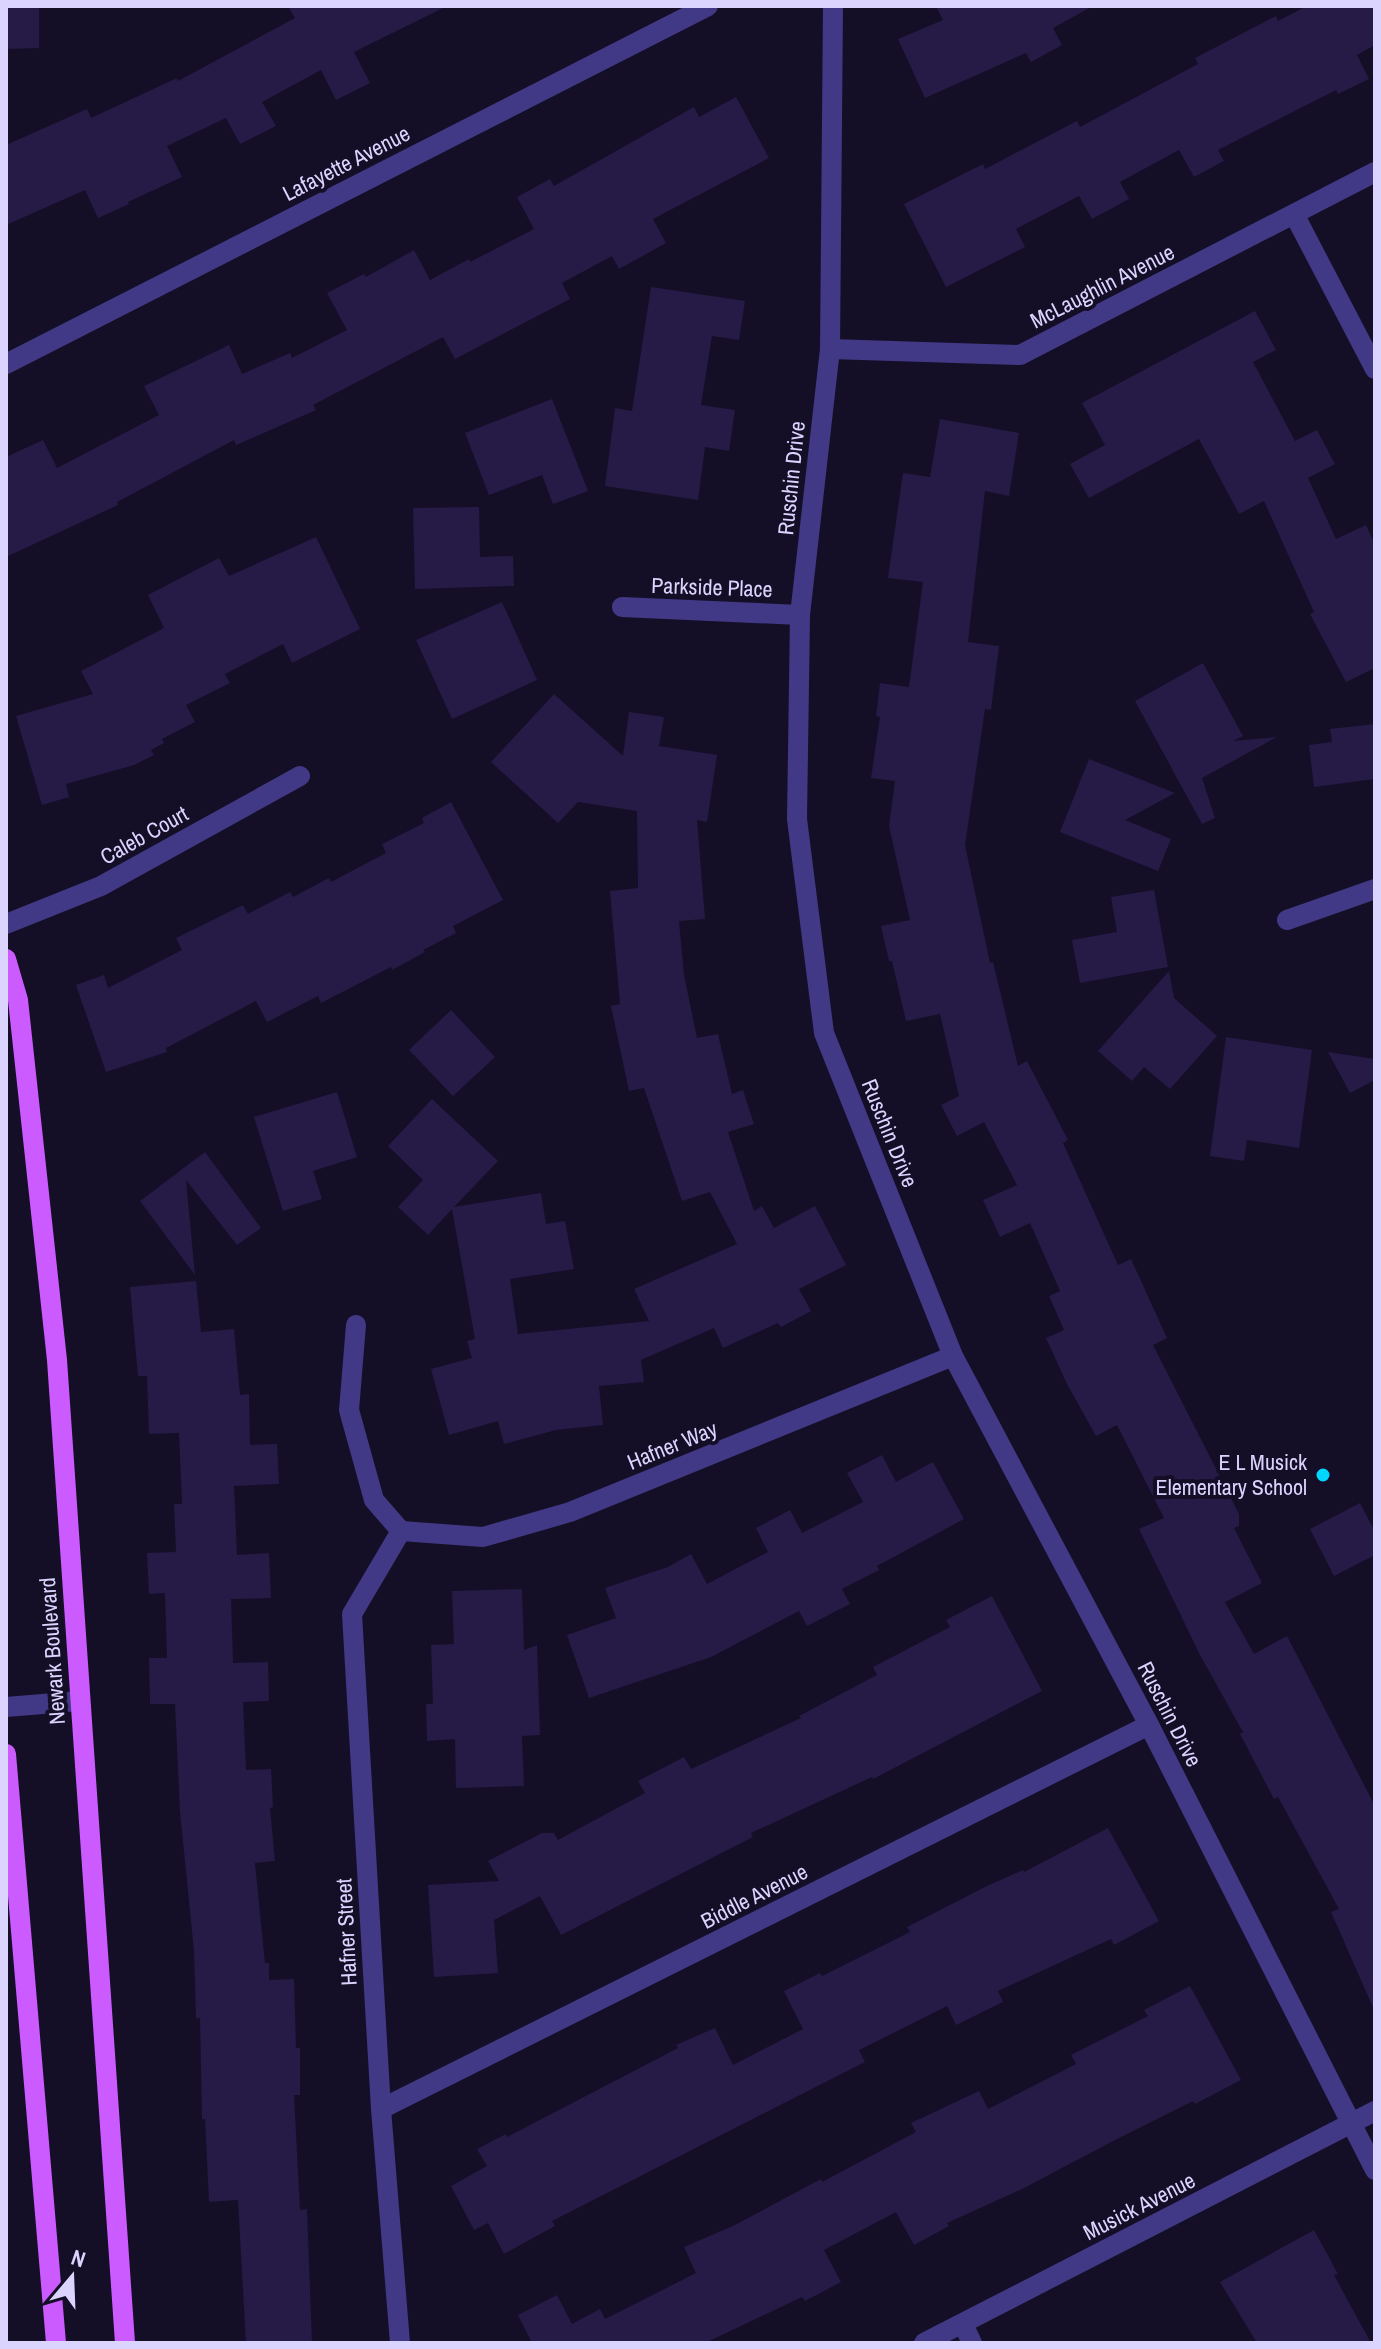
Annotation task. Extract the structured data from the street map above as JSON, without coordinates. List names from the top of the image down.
{
  "streets": {
    "main road": ["Newark Boulevard"],
    "street": [
      "Lafayette Avenue",
      "McLaughlin Avenue",
      "Ruschin Drive",
      "Parkside Place",
      "Caleb Court",
      "Hafner Way",
      "Biddle Avenue",
      "Hafner Street",
      "Musick Avenue"
    ]
  },
  "crossings": [
    ["McLaughlin Avenue", "Ruschin Drive"],
    ["Ruschin Drive", "Parkside Place"],
    ["Ruschin Drive", "Hafner Way"],
    ["Ruschin Drive", "Biddle Avenue"],
    ["Ruschin Drive", "Musick Avenue"],
    ["Hafner Way", "Hafner Street"],
    ["Biddle Avenue", "Hafner Street"]
  ],
  "places": ["E L Musick Elementary School"],
  "north": "top"
}
